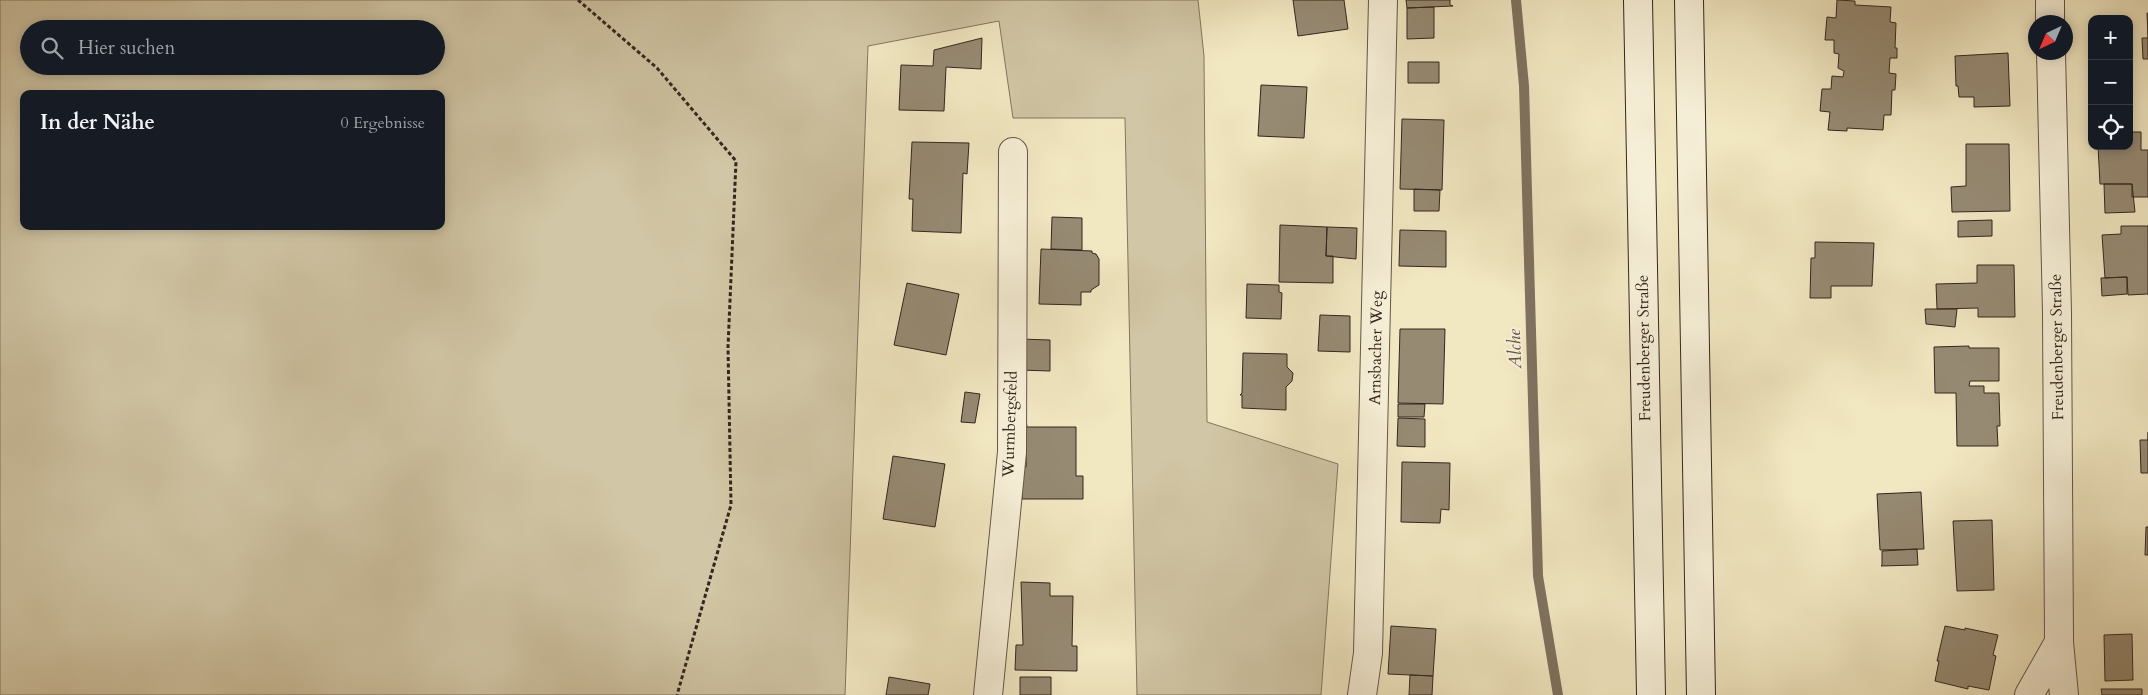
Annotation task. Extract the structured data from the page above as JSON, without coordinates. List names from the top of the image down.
{
  "streets": {
    "street": ["Freudenberger Straße", "Arnsbacher Weg", "Wurmbergsfeld"]
  },
  "water": ["Alche"],
  "north": "bottom left",
  "page": {
    "map_buttons": ["+", "−"],
    "search": "Hier suchen",
    "heading": ["In der Nähe", "0 Ergebnisse"]
  }
}
